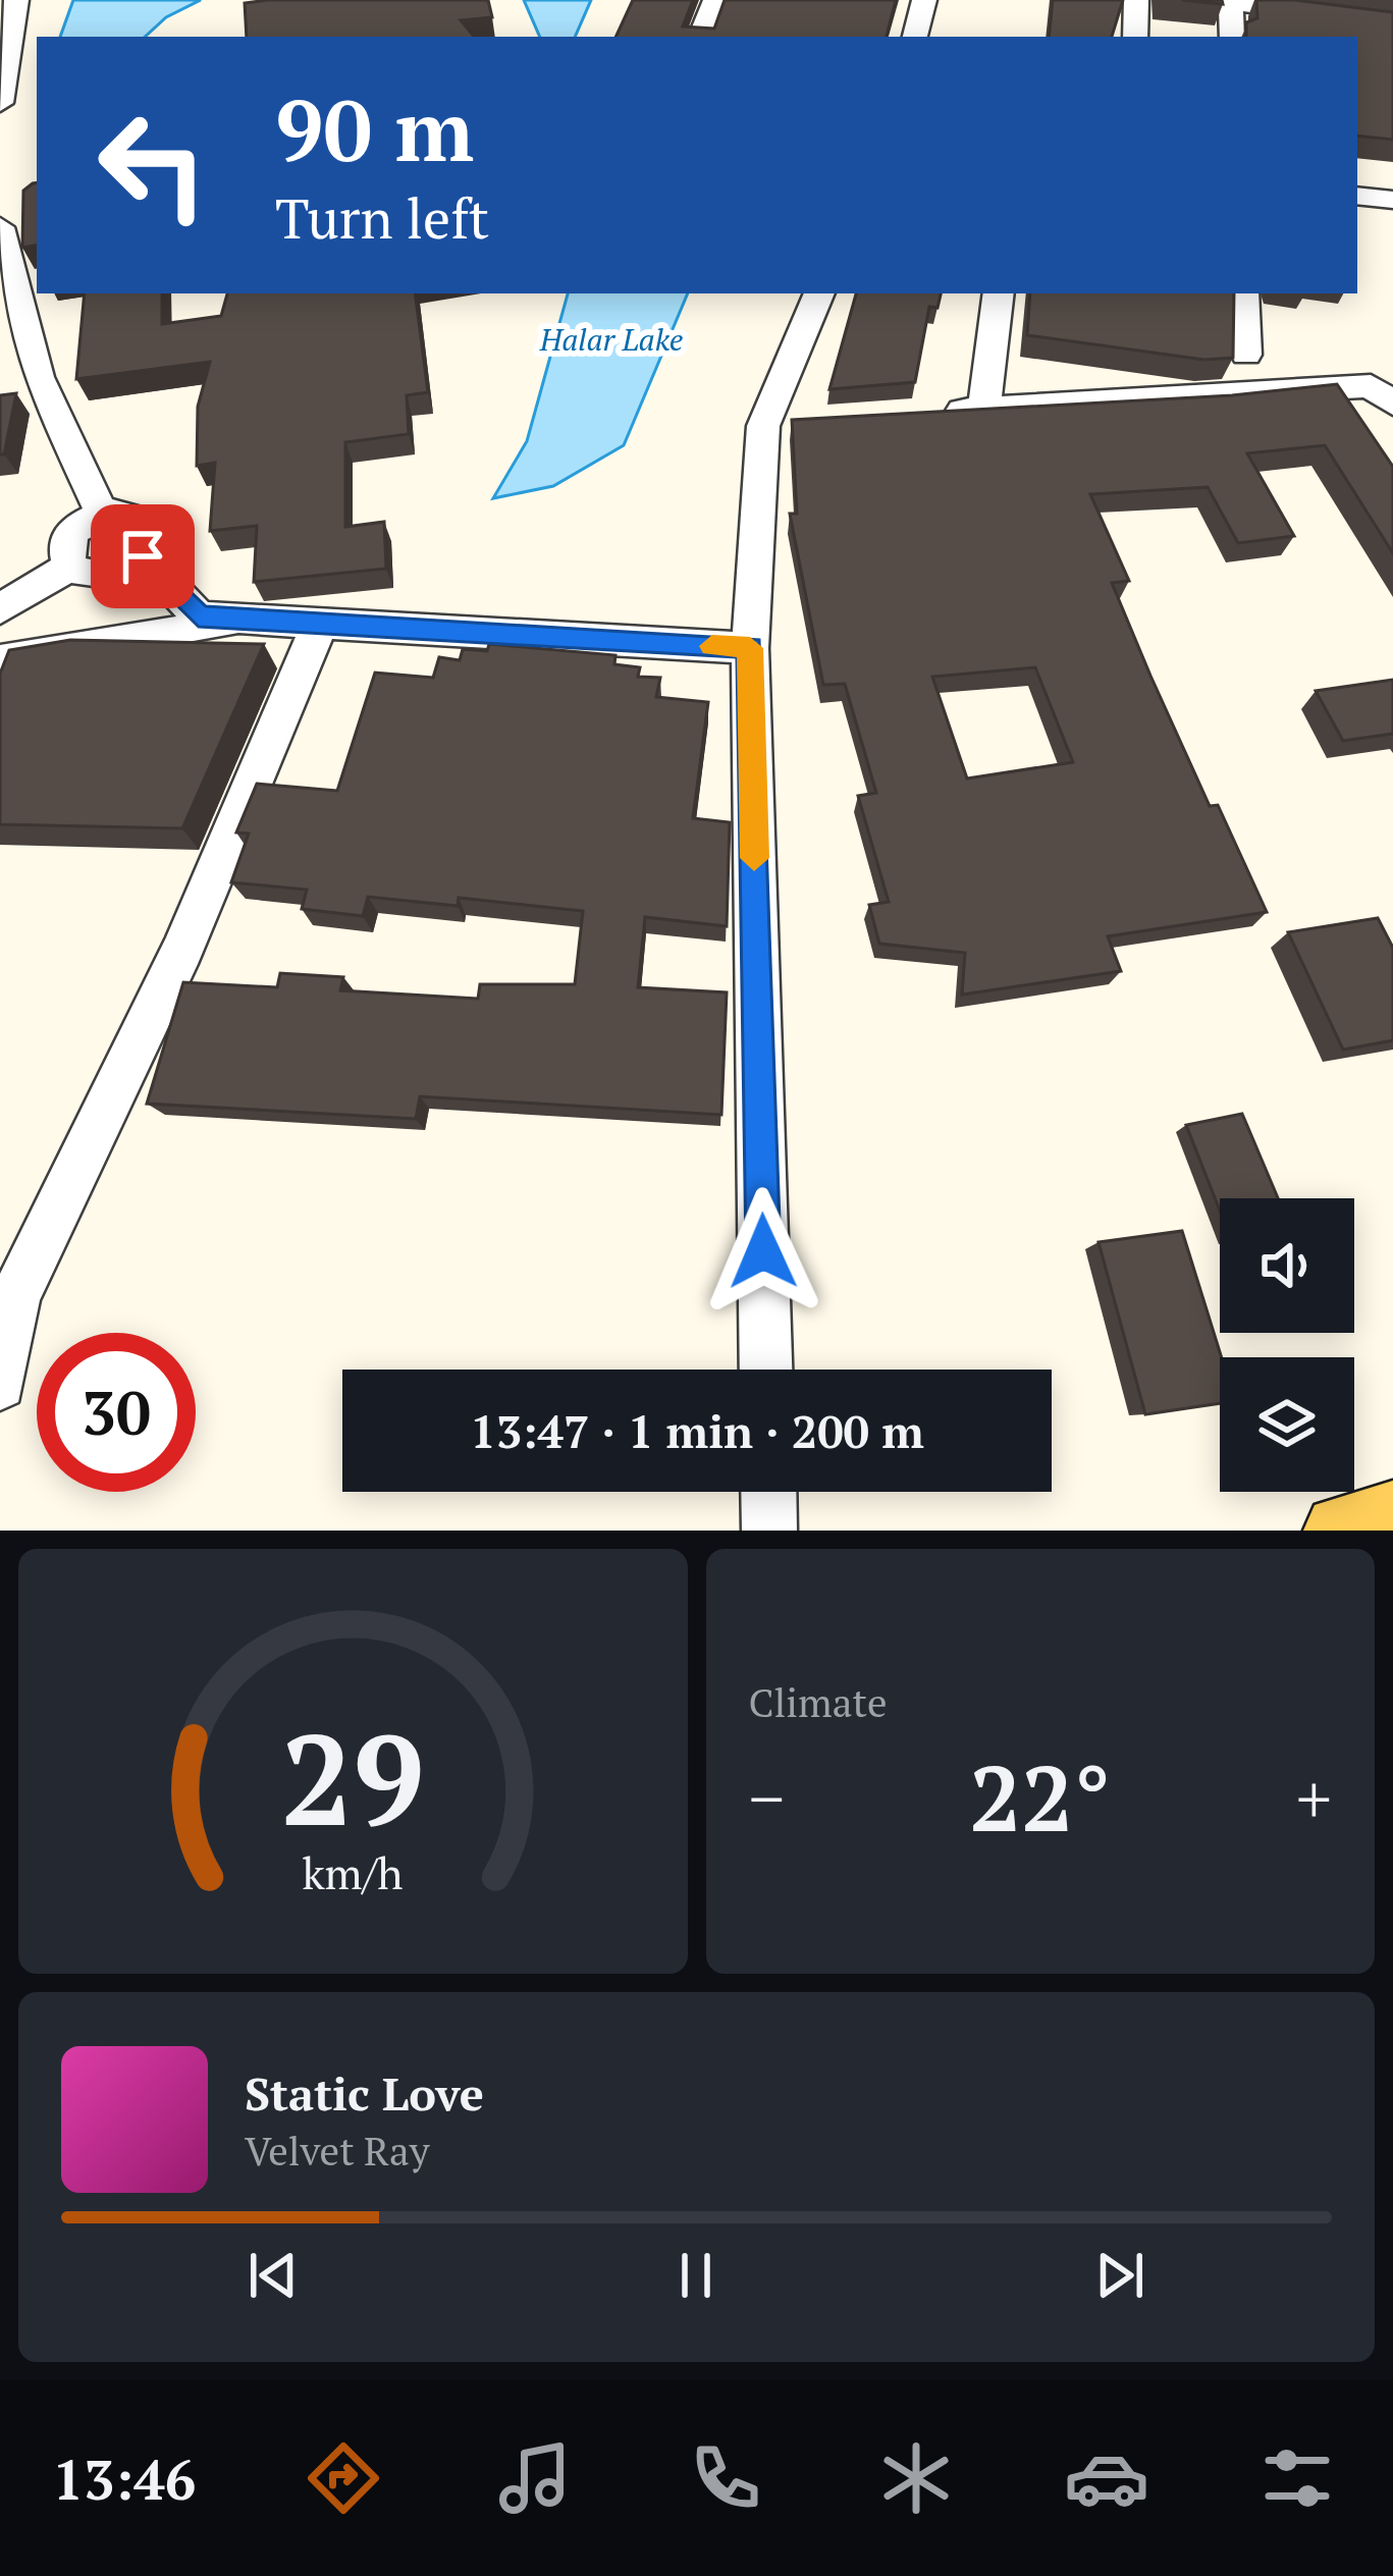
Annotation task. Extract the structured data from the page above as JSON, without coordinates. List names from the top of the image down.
{
  "water": ["Halar Lake"],
  "page": {
    "turn": ["90 m", "Turn left"],
    "limit": "30",
    "trip": "13:47 · 1 min · 200 m",
    "tile": "Climate",
    "heat": ["−", "22°", "+"],
    "song": ["Static Love", "Velvet Ray"],
    "tabs": "13:46",
    "gauge": ["29", "km/h"]
  }
}
